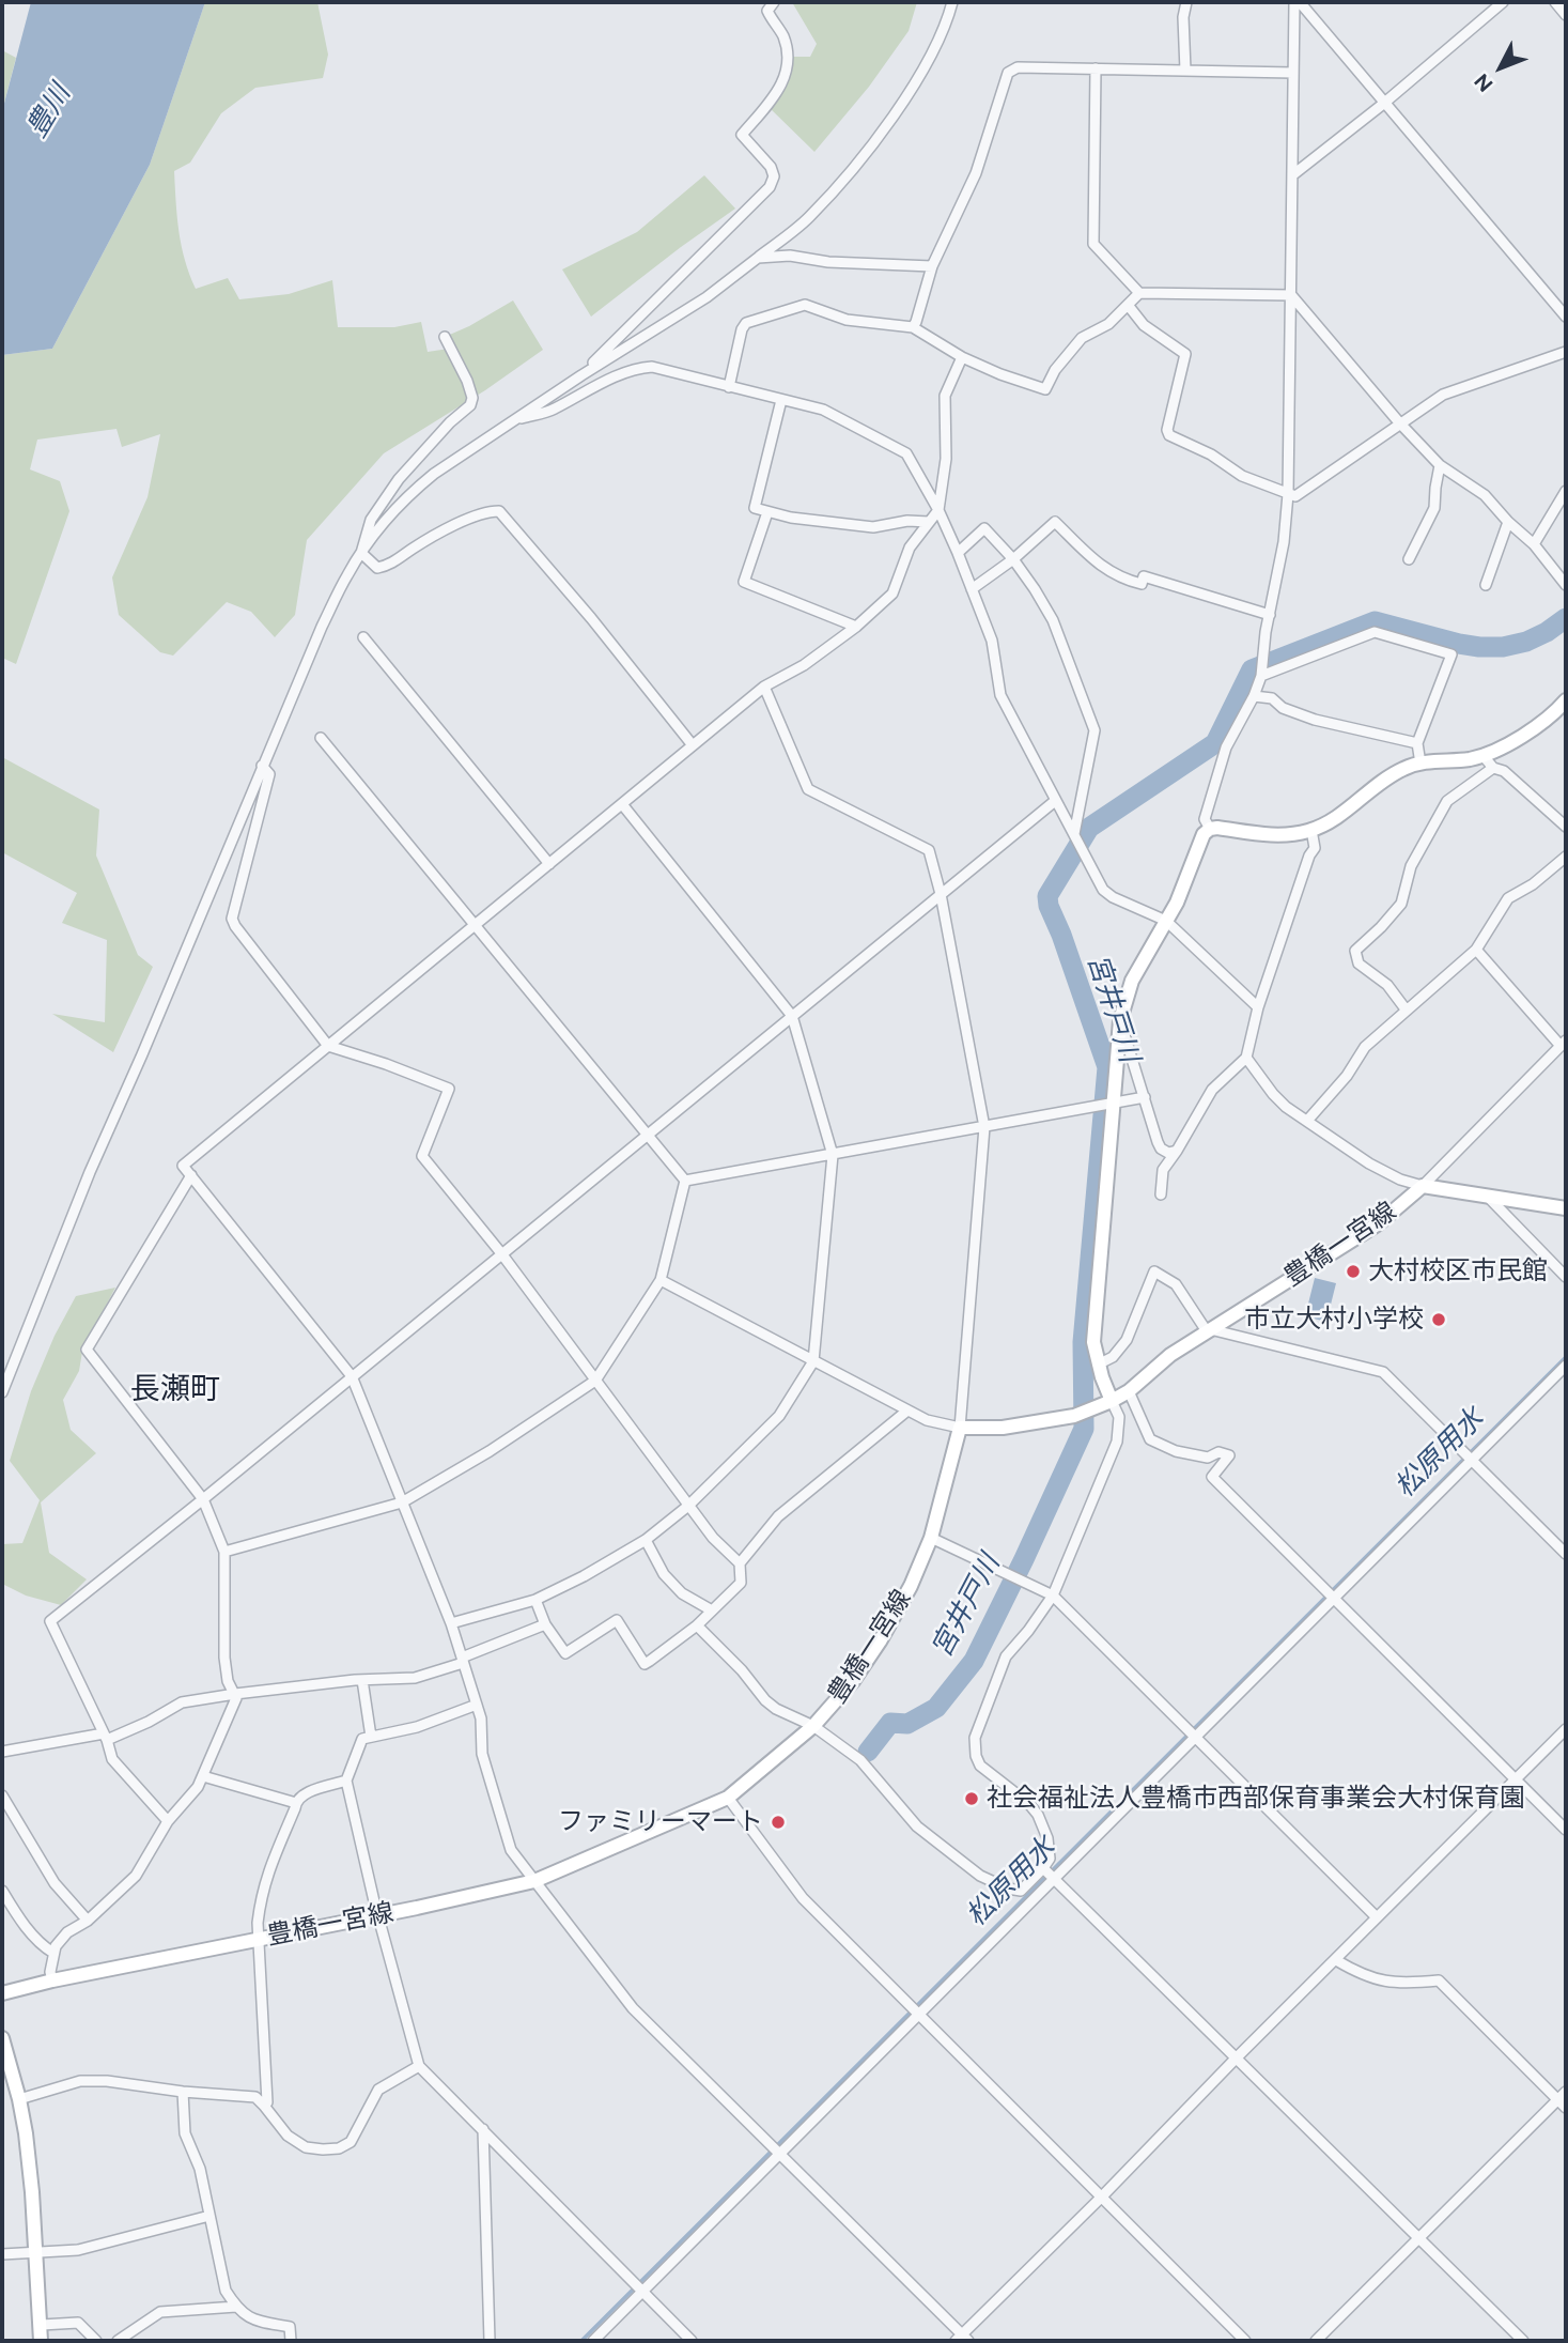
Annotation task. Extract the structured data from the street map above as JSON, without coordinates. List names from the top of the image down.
{
  "streets": {
    "main road": ["豊橋一宮線"]
  },
  "districts": ["長瀬町"],
  "water": ["豊川", "宮井戸川", "松原用水"],
  "places": [
    "大村校区市民館",
    "市立大村小学校",
    "社会福祉法人豊橋市西部保育事業会大村保育園",
    "ファミリーマート"
  ],
  "north": "bottom left"
}
